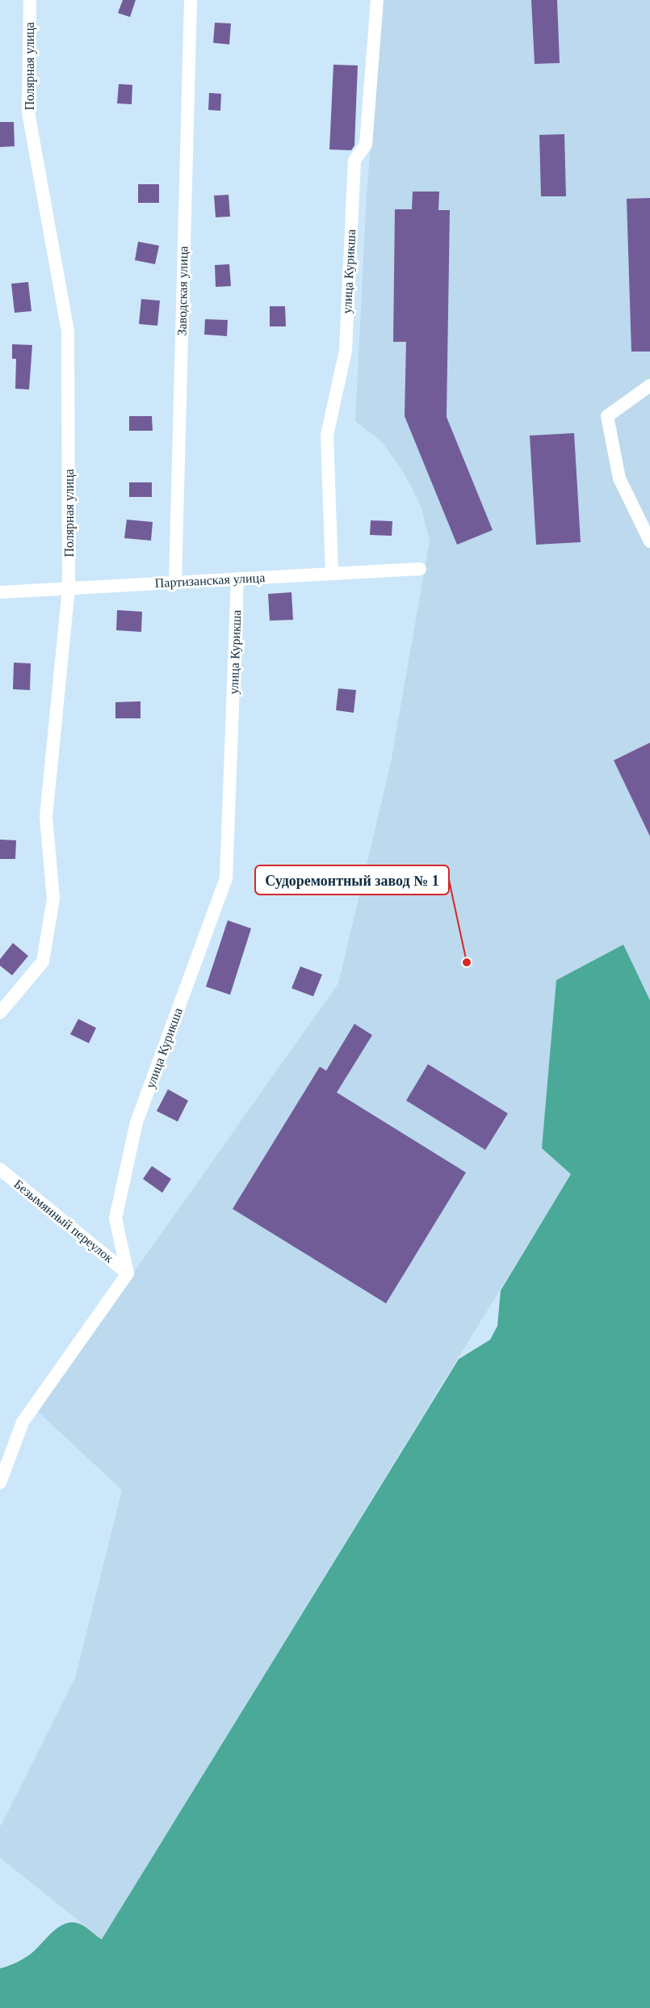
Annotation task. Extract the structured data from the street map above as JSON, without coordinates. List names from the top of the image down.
{
  "streets": {
    "street": [
      "Полярная улица",
      "улица Курикша",
      "Заводская улица",
      "Партизанская улица",
      "Безымянный переулок"
    ]
  },
  "crossings": [
    ["Полярная улица", "Партизанская улица"],
    ["улица Курикша", "Партизанская улица"],
    ["улица Курикша", "Безымянный переулок"],
    ["Заводская улица", "Партизанская улица"]
  ],
  "places": ["Судоремонтный завод № 1"]
}
